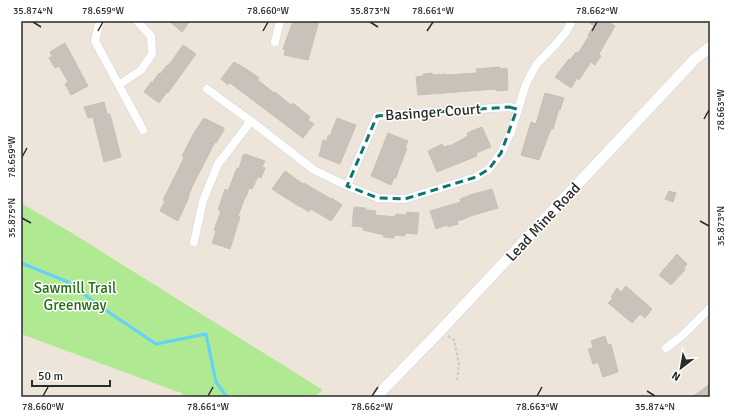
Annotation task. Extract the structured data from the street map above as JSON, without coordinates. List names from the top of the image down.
{
  "streets": {
    "main road": ["Lead Mine Road"],
    "street": ["Basinger Court"]
  },
  "parks": ["Sawmill Trail Greenway"],
  "scale_bar": "50 m",
  "north": "bottom left",
  "coordinates": [
    "35.874°N",
    "78.659°W",
    "78.660°W",
    "35.873°N",
    "78.661°W",
    "78.662°W",
    "78.663°W",
    "35.875°N"
  ]
}
